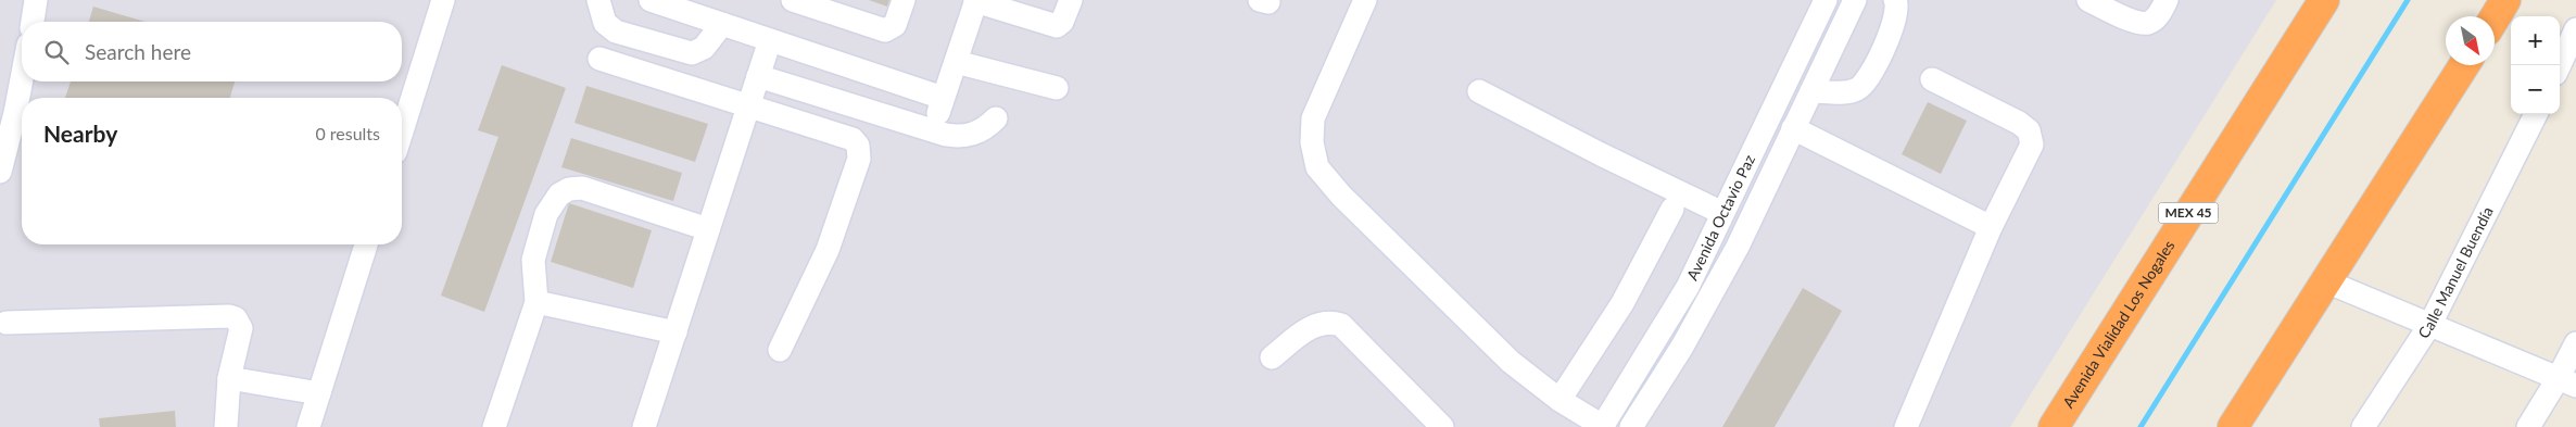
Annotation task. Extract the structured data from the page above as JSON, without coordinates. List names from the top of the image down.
{
  "streets": {
    "highway": ["MEX 45", "Avenida Vialidad Los Nogales"],
    "street": ["Avenida Octavio Paz", "Calle Manuel Buendía"]
  },
  "north": "bottom right",
  "page": {
    "map_buttons": ["+", "−"],
    "search": "Search here",
    "heading": ["Nearby", "0 results"]
  }
}
